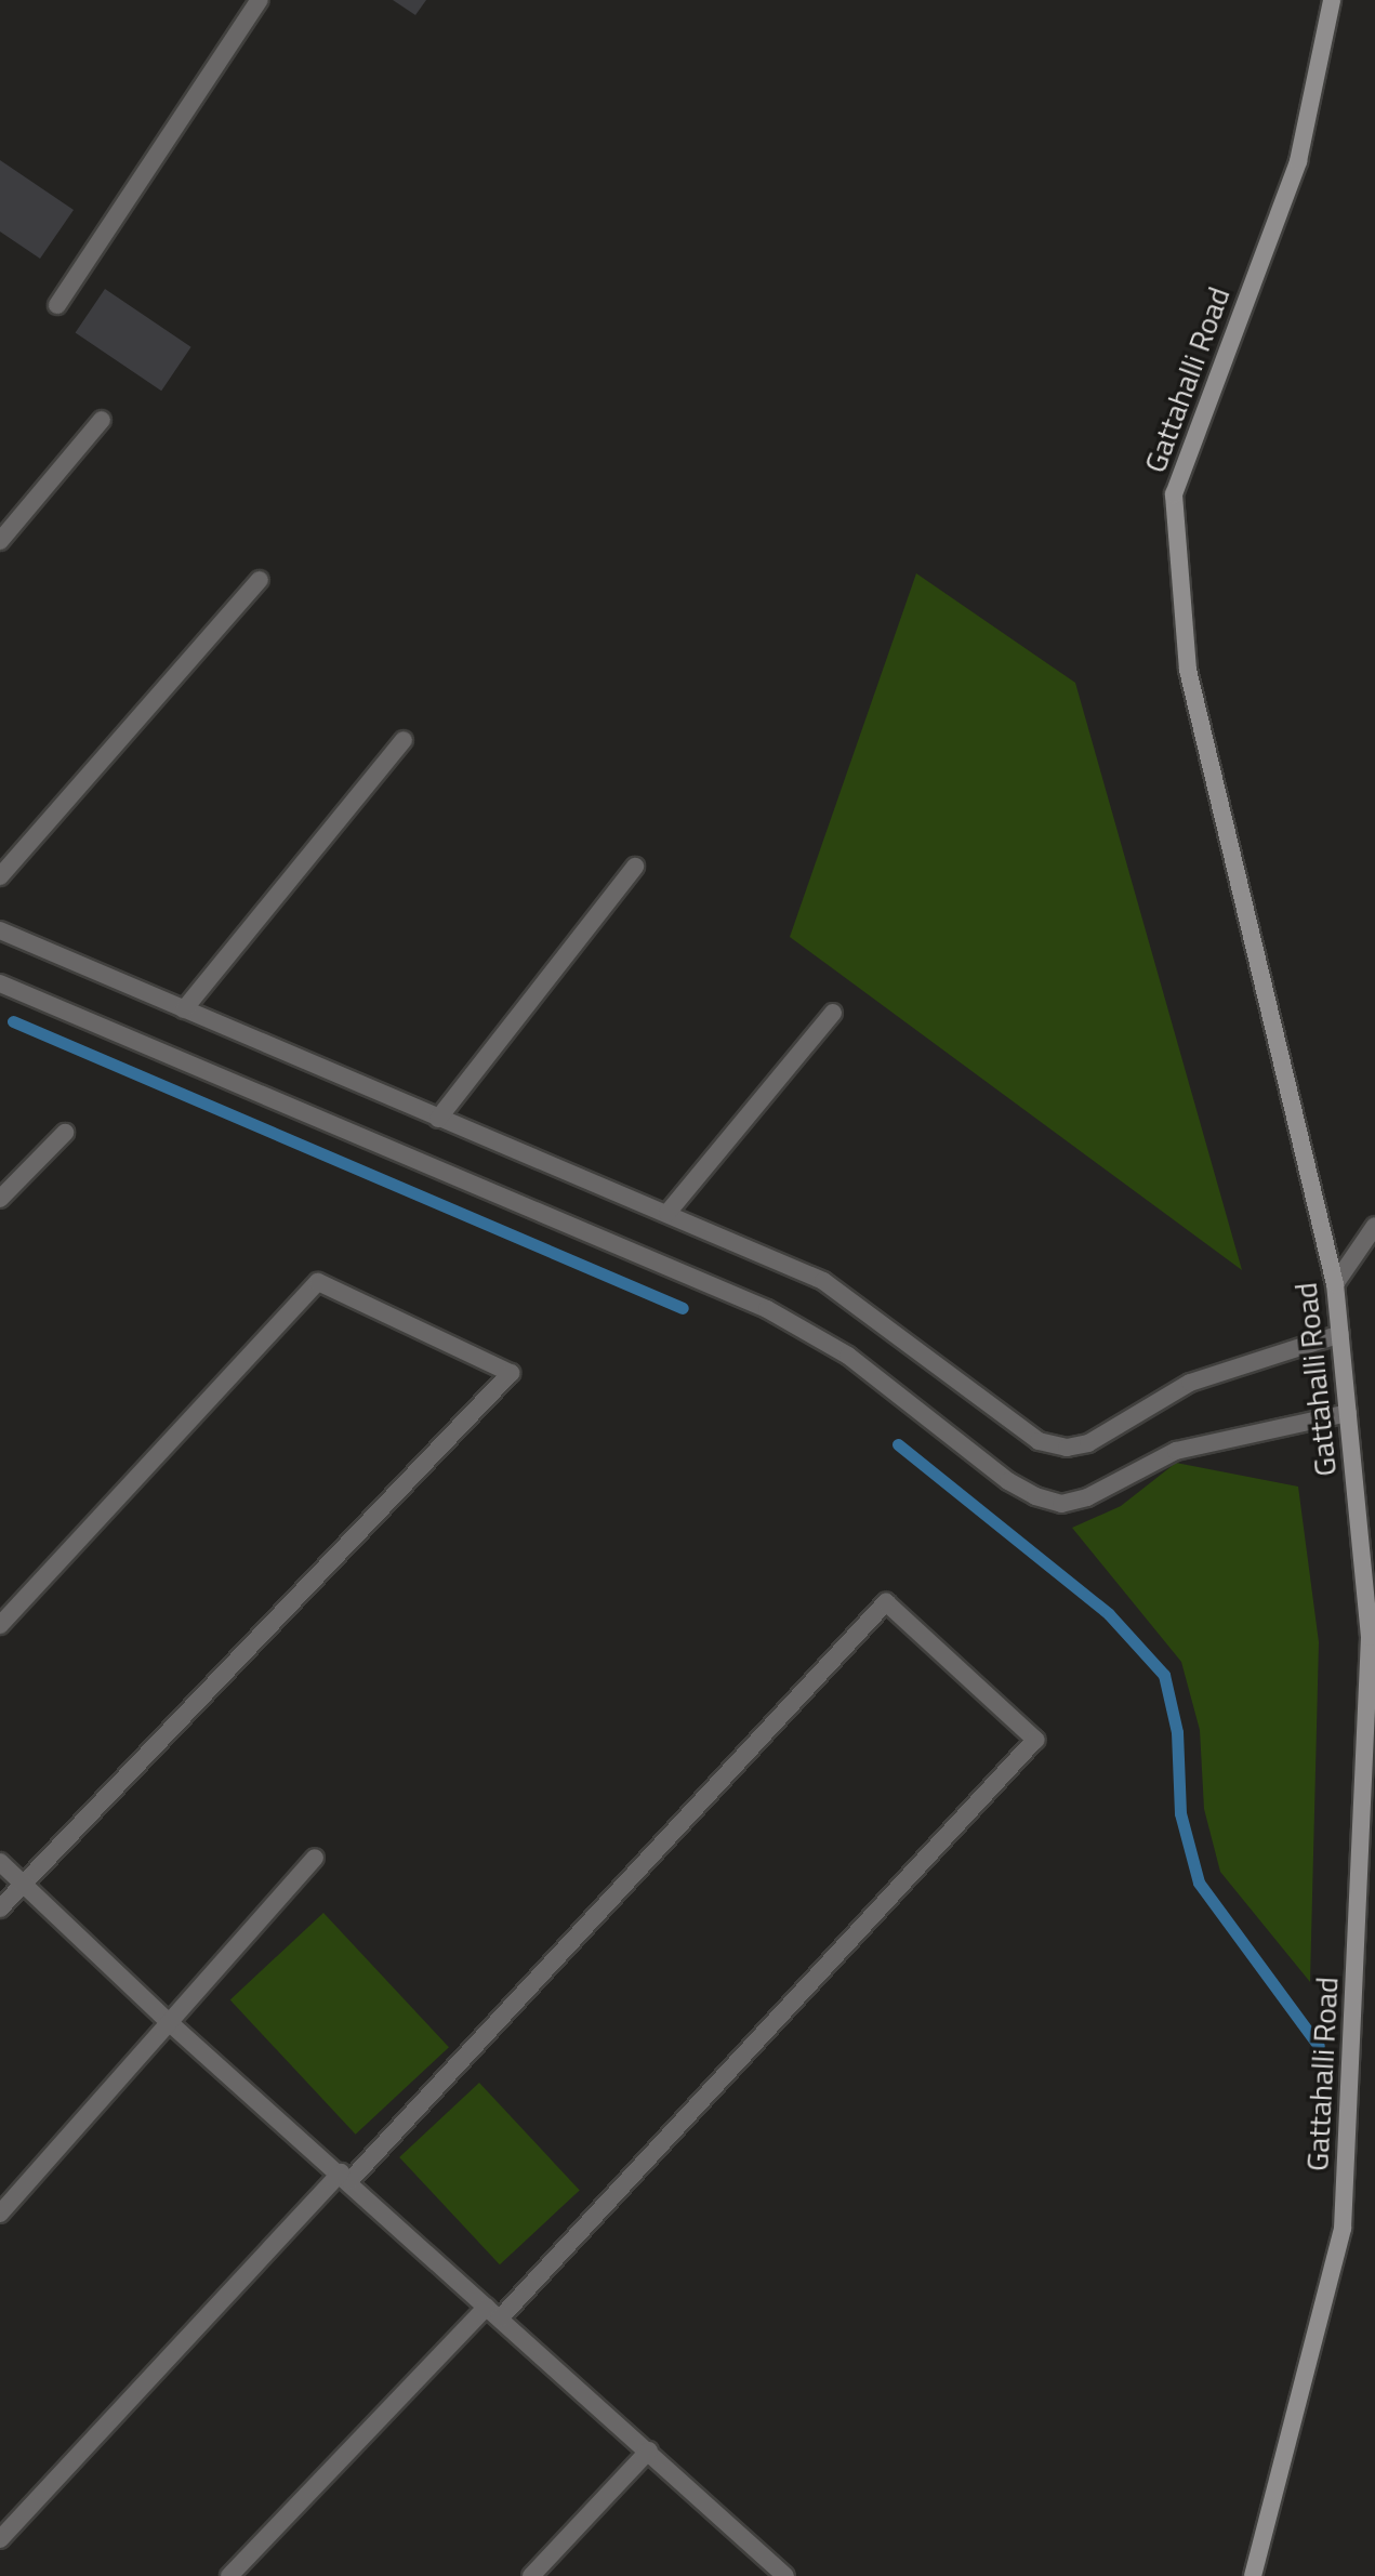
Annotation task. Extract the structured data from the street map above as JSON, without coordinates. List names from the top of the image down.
{
  "streets": {
    "main road": ["Gattahalli Road"]
  }
}
